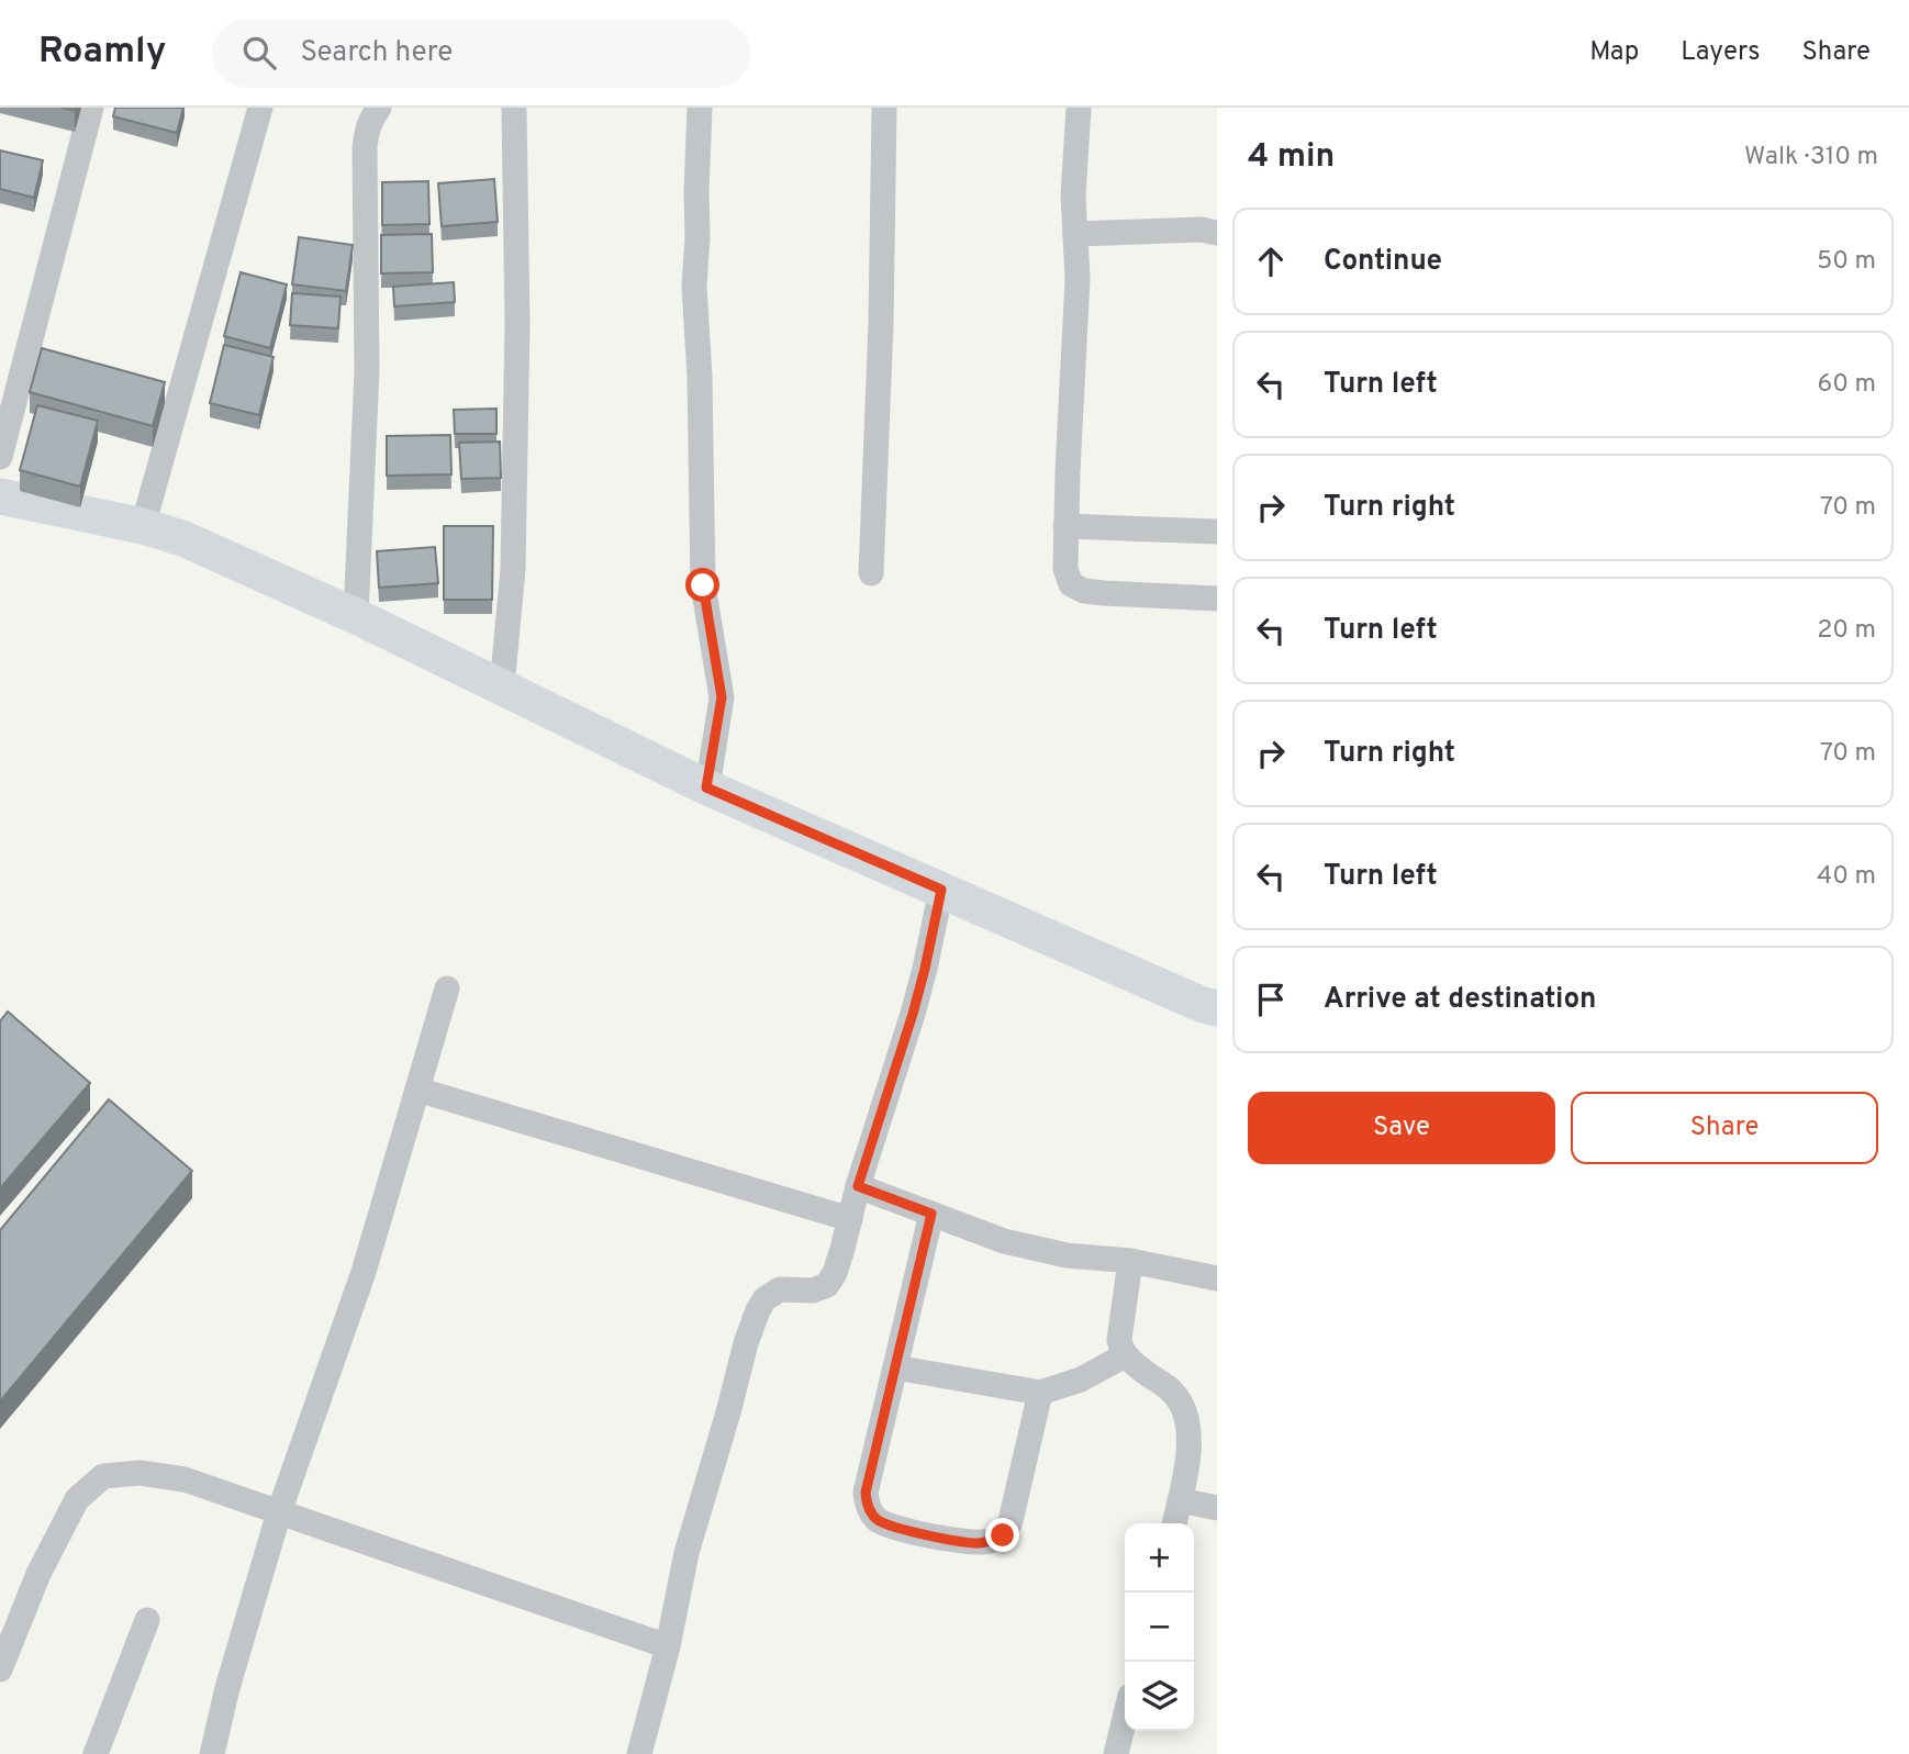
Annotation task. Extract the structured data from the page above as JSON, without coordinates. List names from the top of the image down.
{
  "page": {
    "header": "Roamly",
    "search": "Search here",
    "nav": ["Map", "Layers", "Share"],
    "heading": ["4 min", "Walk · 310 m"],
    "list": [
      ["Continue", "50 m"],
      ["Turn left", "60 m"],
      ["Turn right", "70 m"],
      ["Turn left", "20 m"],
      ["Turn right", "70 m"],
      ["Turn left", "40 m"],
      "Arrive at destination"
    ],
    "buttons": ["Save", "Share"],
    "map_buttons": ["+", "−"]
  }
}
